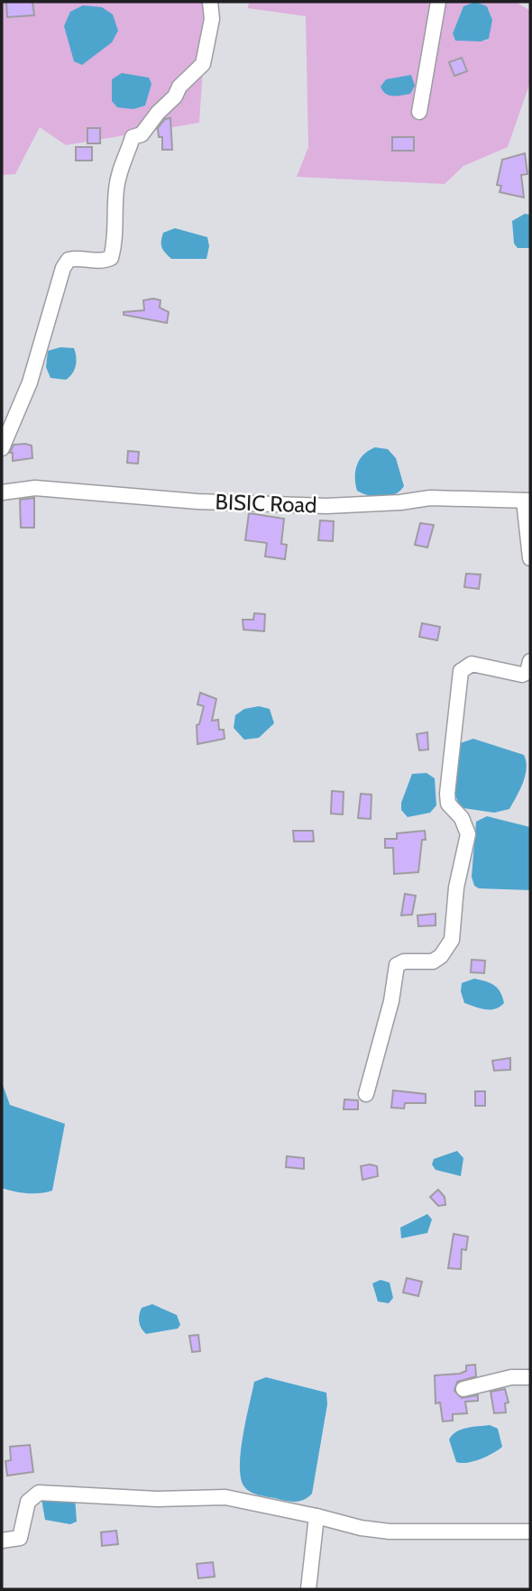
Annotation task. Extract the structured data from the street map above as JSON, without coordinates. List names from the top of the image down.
{
  "streets": {
    "street": ["BISIC Road"]
  }
}
